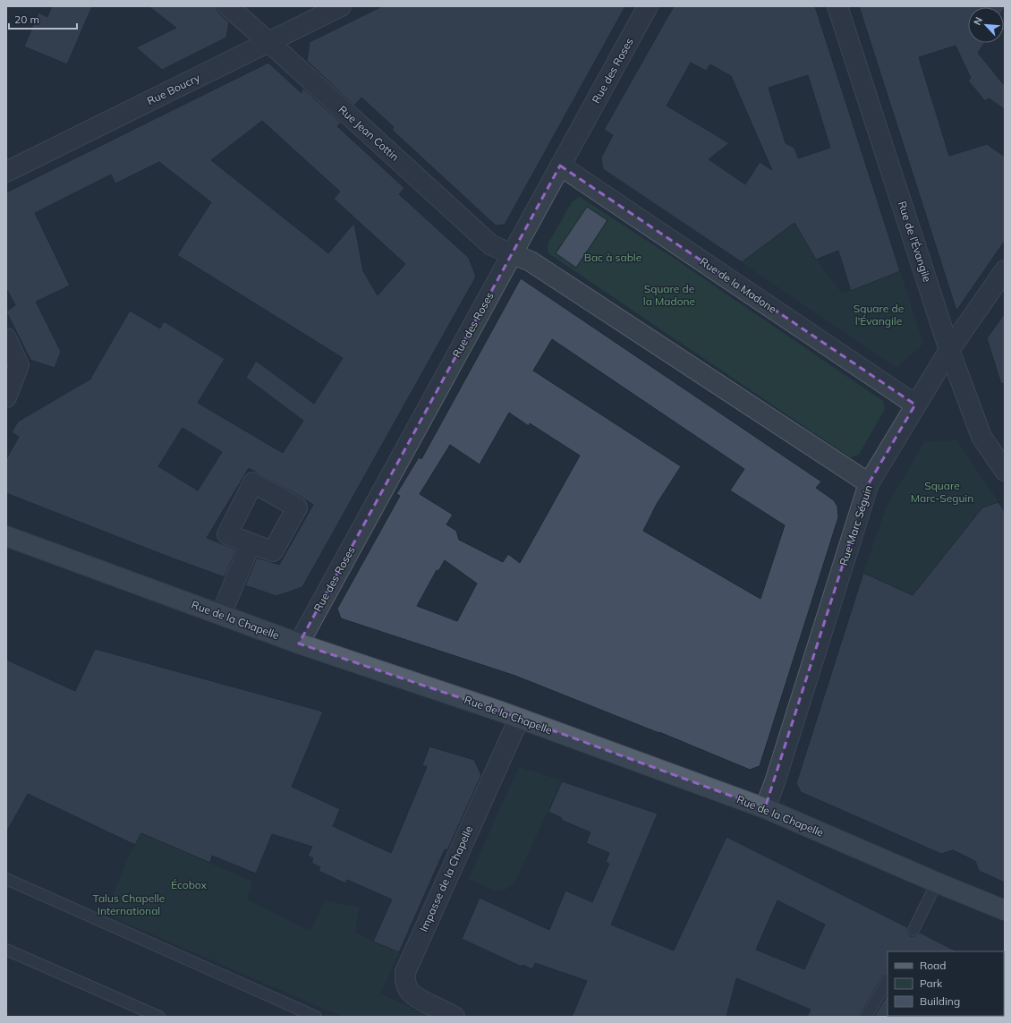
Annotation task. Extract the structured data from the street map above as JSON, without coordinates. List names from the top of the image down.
{
  "streets": {
    "main road": ["Rue de la Chapelle"],
    "street": [
      "Rue des Roses",
      "Rue Boucry",
      "Rue Jean Cottin",
      "Rue de l'Évangile",
      "Rue de la Madone",
      "Rue Marc Séguin",
      "Impasse de la Chapelle"
    ]
  },
  "crossings": [
    ["Rue des Roses", "Rue Jean Cottin"],
    ["Rue des Roses", "Rue de la Madone"],
    ["Rue des Roses", "Rue de la Chapelle"],
    ["Rue Boucry", "Rue Jean Cottin"],
    ["Rue de l'Évangile", "Rue Marc Séguin"],
    ["Rue de la Madone", "Rue Marc Séguin"],
    ["Rue Marc Séguin", "Rue de la Chapelle"],
    ["Rue de la Chapelle", "Impasse de la Chapelle"]
  ],
  "parks": [
    "Bac à sable",
    "Square de la Madone",
    "Square de l'Évangile",
    "Square Marc-Seguin",
    "Écobox",
    "Talus Chapelle International"
  ],
  "legend": ["Road", "Park", "Building"],
  "scale_bar": "20 m",
  "north": "top left"
}
